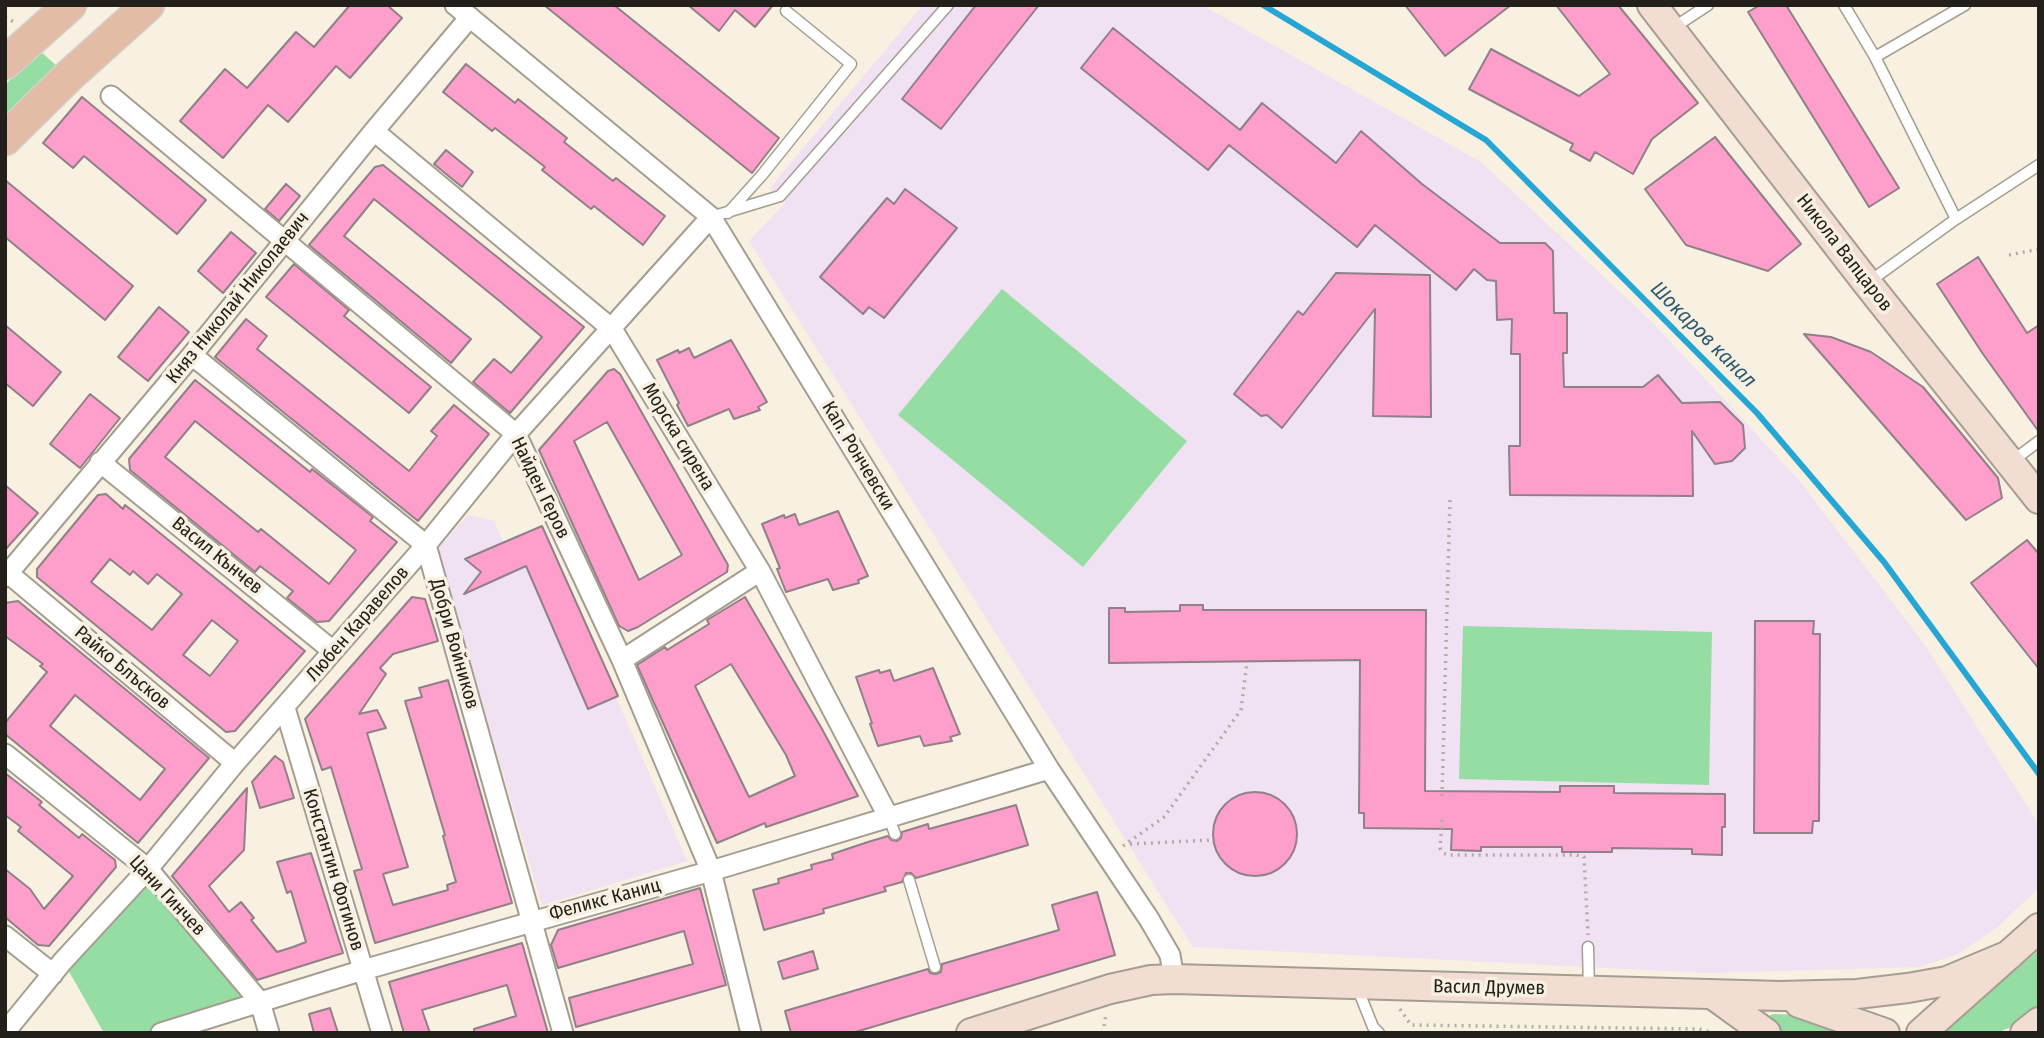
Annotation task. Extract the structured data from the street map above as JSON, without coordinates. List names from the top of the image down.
{
  "streets": {
    "street": [
      "Никола Вапцаров",
      "Княз Николай Николаевич",
      "Морска сирена",
      "Кап. Рончевски",
      "Найден Геров",
      "Васил Кънчев",
      "Любен Каравелов",
      "Добри Войников",
      "Райко Блъсков",
      "Константин Фотинов",
      "Цани Гинчев",
      "Феликс Каниц",
      "Васил Друмев"
    ]
  },
  "crossings": [
    ["Княз Николай Николаевич", "Морска сирена"],
    ["Княз Николай Николаевич", "Кап. Рончевски"],
    ["Княз Николай Николаевич", "Найден Геров"],
    ["Княз Николай Николаевич", "Васил Кънчев"],
    ["Княз Николай Николаевич", "Райко Блъсков"],
    ["Морска сирена", "Любен Каравелов"],
    ["Морска сирена", "Феликс Каниц"],
    ["Кап. Рончевски", "Любен Каравелов"],
    ["Кап. Рончевски", "Феликс Каниц"],
    ["Кап. Рончевски", "Васил Друмев"],
    ["Найден Геров", "Любен Каравелов"],
    ["Найден Геров", "Феликс Каниц"],
    ["Васил Кънчев", "Любен Каравелов"],
    ["Любен Каравелов", "Добри Войников"],
    ["Любен Каравелов", "Райко Блъсков"],
    ["Любен Каравелов", "Константин Фотинов"],
    ["Любен Каравелов", "Цани Гинчев"],
    ["Добри Войников", "Феликс Каниц"],
    ["Константин Фотинов", "Феликс Каниц"],
    ["Цани Гинчев", "Феликс Каниц"]
  ],
  "water": ["Шокаров канал"]
}
